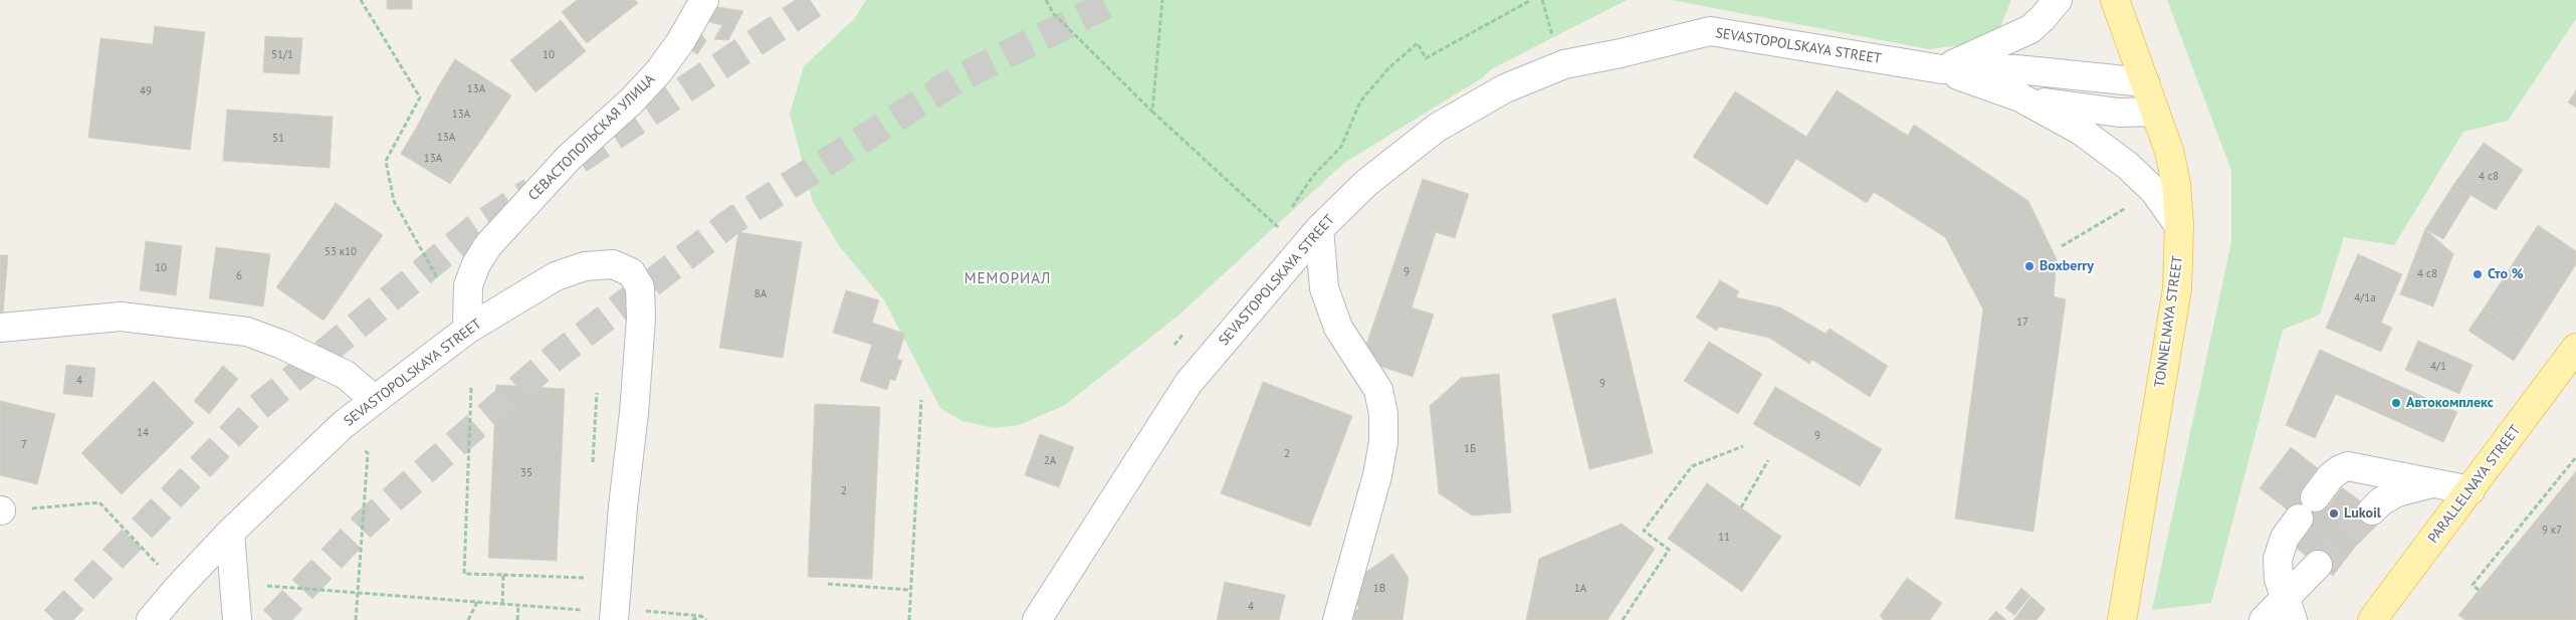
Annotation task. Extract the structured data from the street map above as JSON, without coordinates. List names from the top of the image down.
{
  "streets": {
    "main road": ["TONNELNAYA STREET", "PARALLELNAYA STREET"],
    "street": ["SEVASTOPOLSKAYA STREET", "СЕВАСТОПОЛЬСКАЯ УЛИЦА"]
  },
  "crossings": [
    ["SEVASTOPOLSKAYA STREET", "СЕВАСТОПОЛЬСКАЯ УЛИЦА"],
    ["SEVASTOPOLSKAYA STREET", "TONNELNAYA STREET"]
  ],
  "districts": ["МЕМОРИАЛ"],
  "places": [
    "Boxberry",
    "Сто %",
    "Автокомплекс",
    "Lukoil"
  ],
  "house_numbers": [
    "51/1",
    "10",
    "13А",
    "49",
    "13А",
    "13А",
    "51",
    "13А",
    "4 с8",
    "53 к10",
    "10",
    "9",
    "4 с8",
    "6",
    "8А",
    "4/1а",
    "17",
    "4/1",
    "4",
    "9",
    "14",
    "9",
    "7",
    "1Б",
    "2",
    "2А",
    "35",
    "2",
    "9 к7",
    "11",
    "1В",
    "1А",
    "4"
  ]
}
